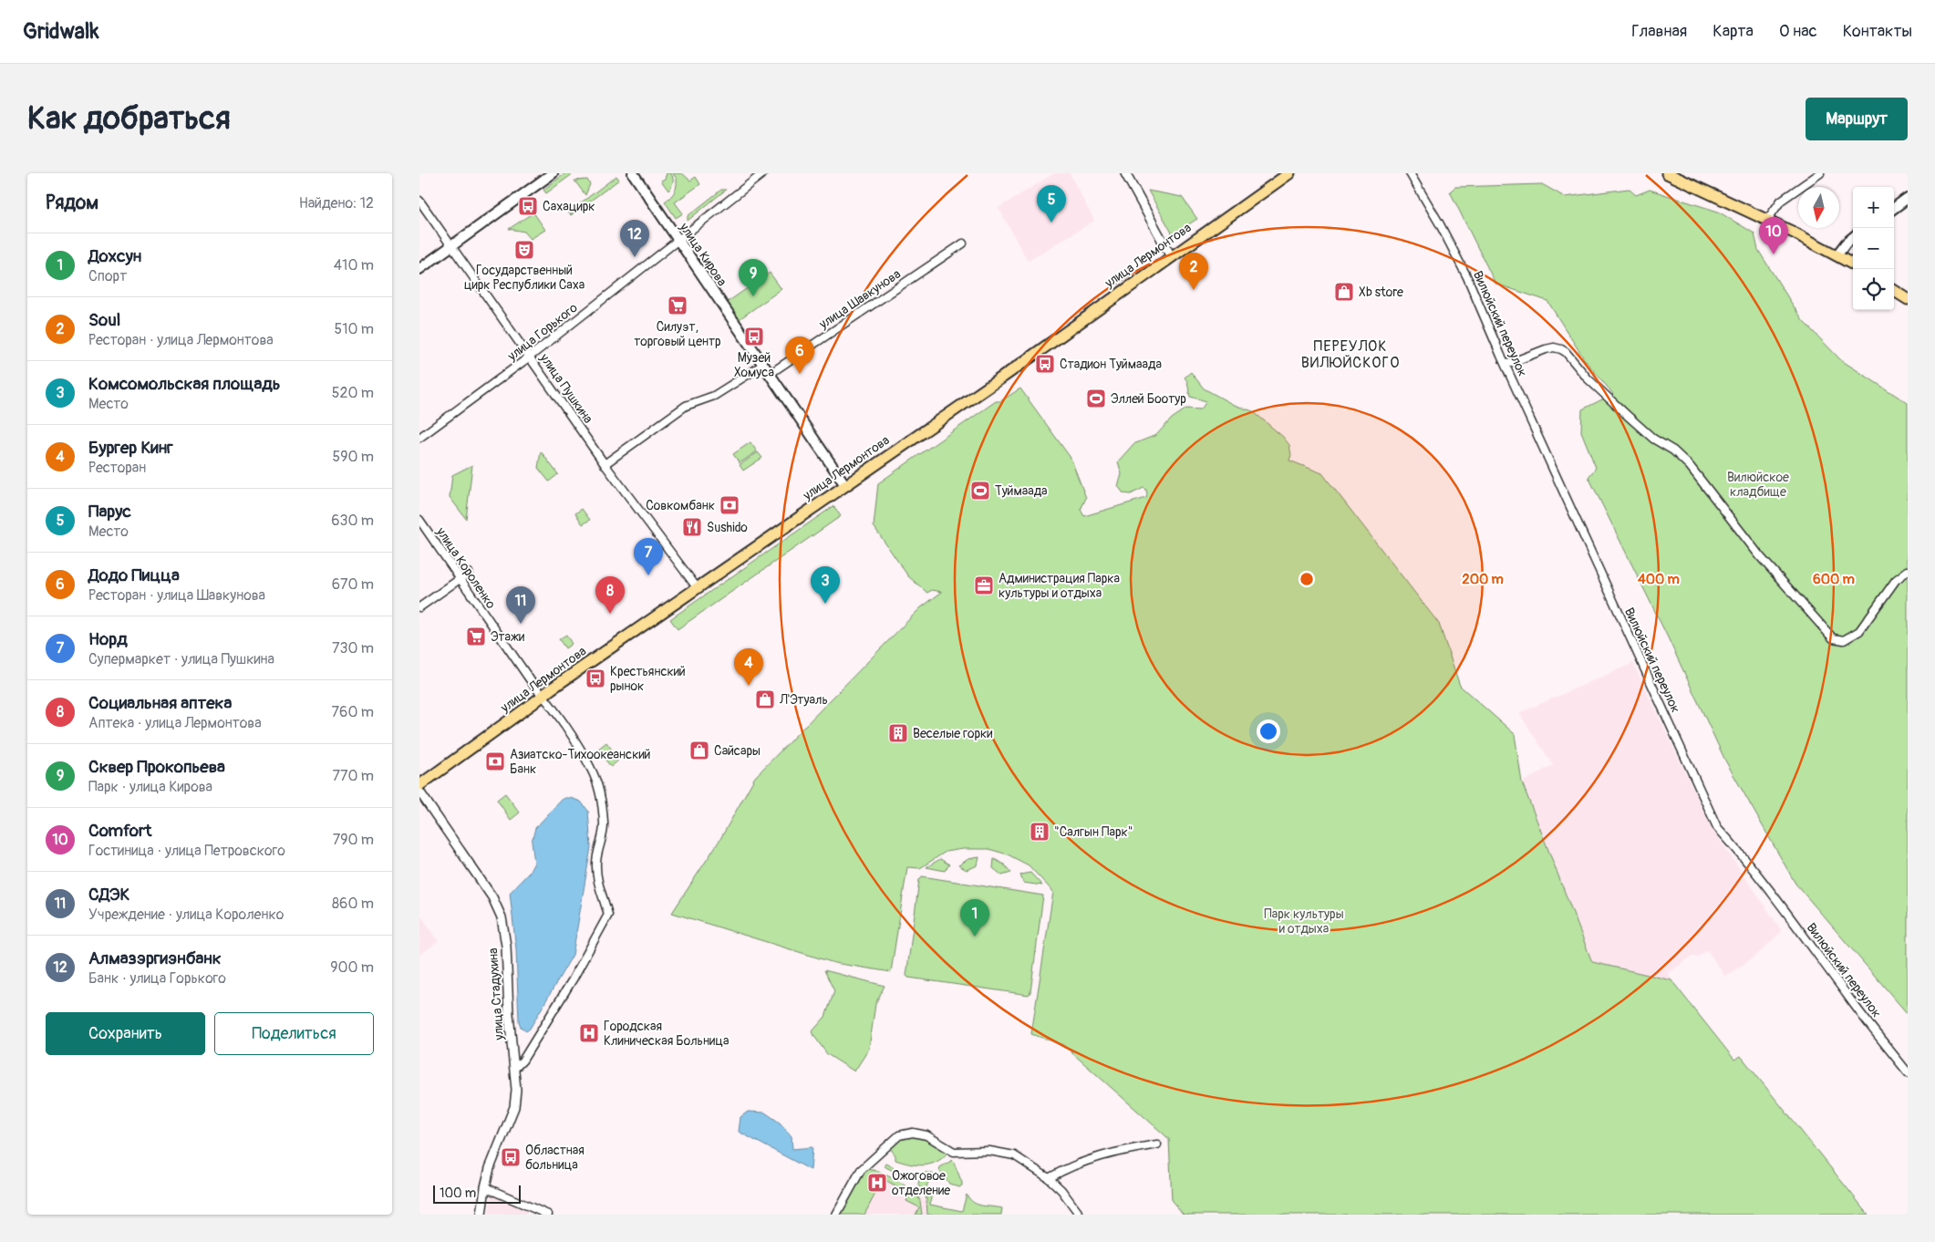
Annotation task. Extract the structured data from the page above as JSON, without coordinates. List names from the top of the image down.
{
  "streets": {
    "main road": ["улица Кирова", "улица Лермонтова"],
    "street": [
      "улица Шавкунова",
      "Вилюйский переулок",
      "улица Горького",
      "улица Пушкина",
      "улица Короленко",
      "улица Стадухина"
    ]
  },
  "crossings": [
    ["улица Кирова", "улица Лермонтова"],
    ["улица Кирова", "улица Шавкунова"],
    ["улица Кирова", "улица Горького"],
    ["улица Лермонтова", "улица Пушкина"],
    ["улица Лермонтова", "улица Короленко"],
    ["улица Горького", "улица Пушкина"],
    ["улица Короленко", "улица Стадухина"]
  ],
  "districts": ["ПЕРЕУЛОК ВИЛЮЙСКОГО"],
  "parks": ["Вилюйское кладбище", "Парк культуры и отдыха"],
  "places": {
    "bus stop": [
      "Сахацирк",
      "Музей Хомуса",
      "Стадион Туймаада",
      "Крестьянский рынок",
      "Областная больница"
    ],
    "theatre": ["Государственный цирк Республики Саха"],
    "shop": ["Xb store", "Л'Этуаль", "Сайсары"],
    "supermarket": ["Силуэт, торговый центр", "Этажи"],
    "sports": ["Эллей Боотур", "Туймаада"],
    "bank": ["Совкомбанк", "Азиатско-Тихоокеанский Банк"],
    "restaurant": ["Sushido"],
    "office": ["Администрация Парка культуры и отдыха"],
    "building": ["Веселые горки", "\"Салгын Парк\""],
    "hospital": ["Городская Клиническая Больница", "Ожоговое отделение"]
  },
  "scale_bar": "100 m",
  "north": "bottom",
  "page": {
    "header": "Gridwalk",
    "nav": [
      "Главная",
      "Карта",
      "О нас",
      "Контакты"
    ],
    "buttons": [
      "Маршрут",
      ["Сохранить", "Поделиться"]
    ],
    "title": "Как добраться",
    "heading": ["Рядом", "Найдено: 12"],
    "pins": [
      "5",
      "10",
      "12",
      "2",
      "9",
      "6",
      "7",
      "3",
      "8",
      "11",
      "4",
      "1"
    ],
    "map_buttons": ["+", "−"],
    "list": [
      {
        "mark": "1",
        "name": "Дохсун",
        "note": "Спорт",
        "value": "410 m"
      },
      {
        "mark": "2",
        "name": "Soul",
        "note": "Ресторан · улица Лермонтова",
        "value": "510 m"
      },
      {
        "mark": "3",
        "name": "Комсомольская площадь",
        "note": "Место",
        "value": "520 m"
      },
      {
        "mark": "4",
        "name": "Бургер Кинг",
        "note": "Ресторан",
        "value": "590 m"
      },
      {
        "mark": "5",
        "name": "Парус",
        "note": "Место",
        "value": "630 m"
      },
      {
        "mark": "6",
        "name": "Додо Пицца",
        "note": "Ресторан · улица Шавкунова",
        "value": "670 m"
      },
      {
        "mark": "7",
        "name": "Норд",
        "note": "Супермаркет · улица Пушкина",
        "value": "730 m"
      },
      {
        "mark": "8",
        "name": "Социальная аптека",
        "note": "Аптека · улица Лермонтова",
        "value": "760 m"
      },
      {
        "mark": "9",
        "name": "Сквер Прокопьева",
        "note": "Парк · улица Кирова",
        "value": "770 m"
      },
      {
        "mark": "10",
        "name": "Comfort",
        "note": "Гостиница · улица Петровского",
        "value": "790 m"
      },
      {
        "mark": "11",
        "name": "СДЭК",
        "note": "Учреждение · улица Короленко",
        "value": "860 m"
      },
      {
        "mark": "12",
        "name": "Алмазэргиэнбанк",
        "note": "Банк · улица Горького",
        "value": "900 m"
      }
    ],
    "scale": "100 m"
  },
  "rings": ["200 m", "400 m", "600 m"]
}
